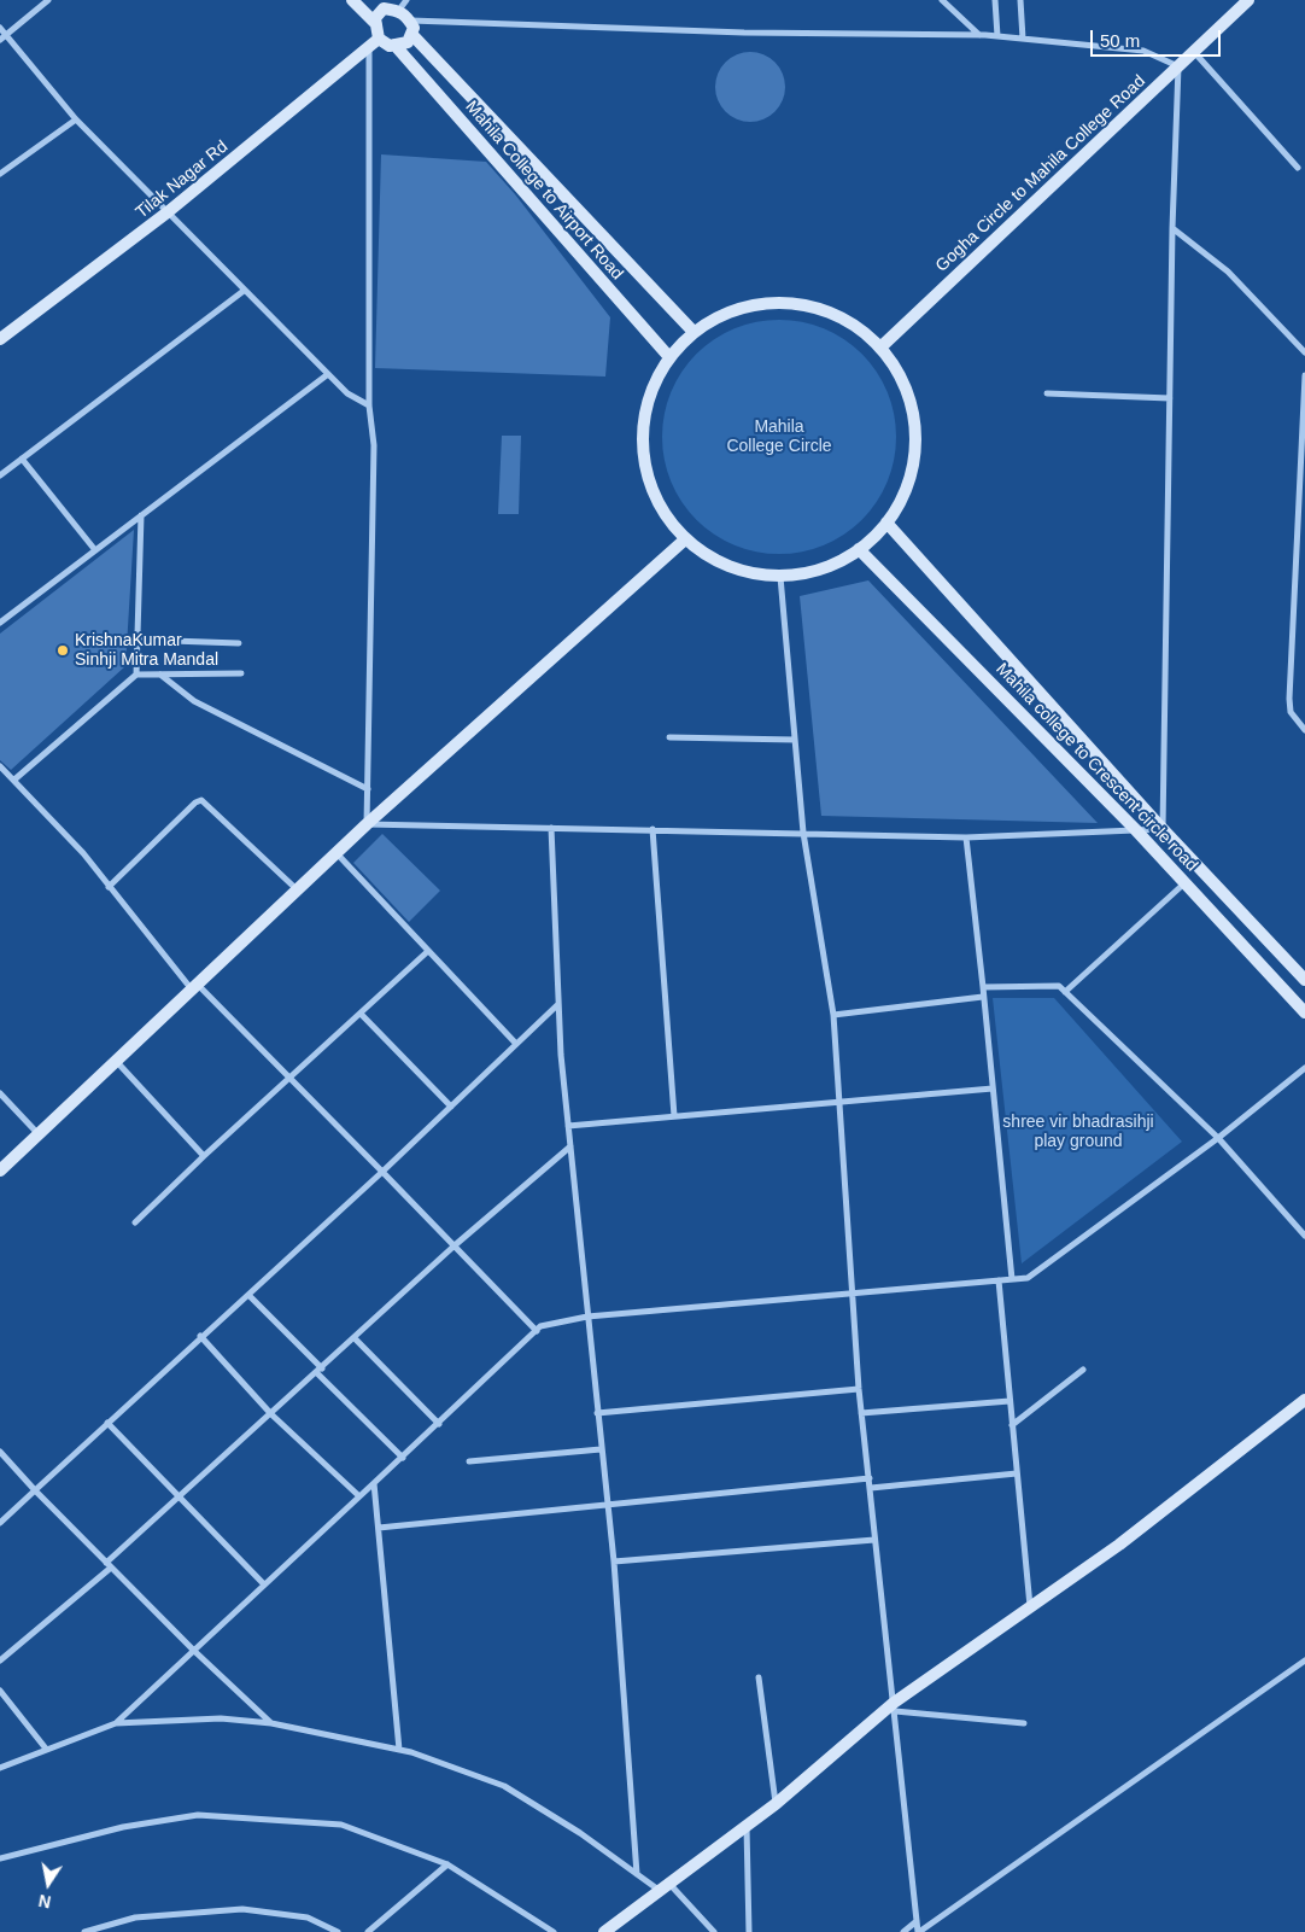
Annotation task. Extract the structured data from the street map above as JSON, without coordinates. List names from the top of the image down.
{
  "streets": {
    "main road": [
      "Gogha Circle to Mahila College Road",
      "Tilak Nagar Rd",
      "Mahila College to Airport Road",
      "Mahila college to Crescent circle road"
    ]
  },
  "crossings": [
    ["Tilak Nagar Rd", "Mahila College to Airport Road"]
  ],
  "parks": ["Mahila College Circle", "shree vir bhadrasihji play ground"],
  "places": ["KrishnaKumar Sinhji Mitra Mandal"],
  "scale_bar": "50 m",
  "north": "bottom"
}
